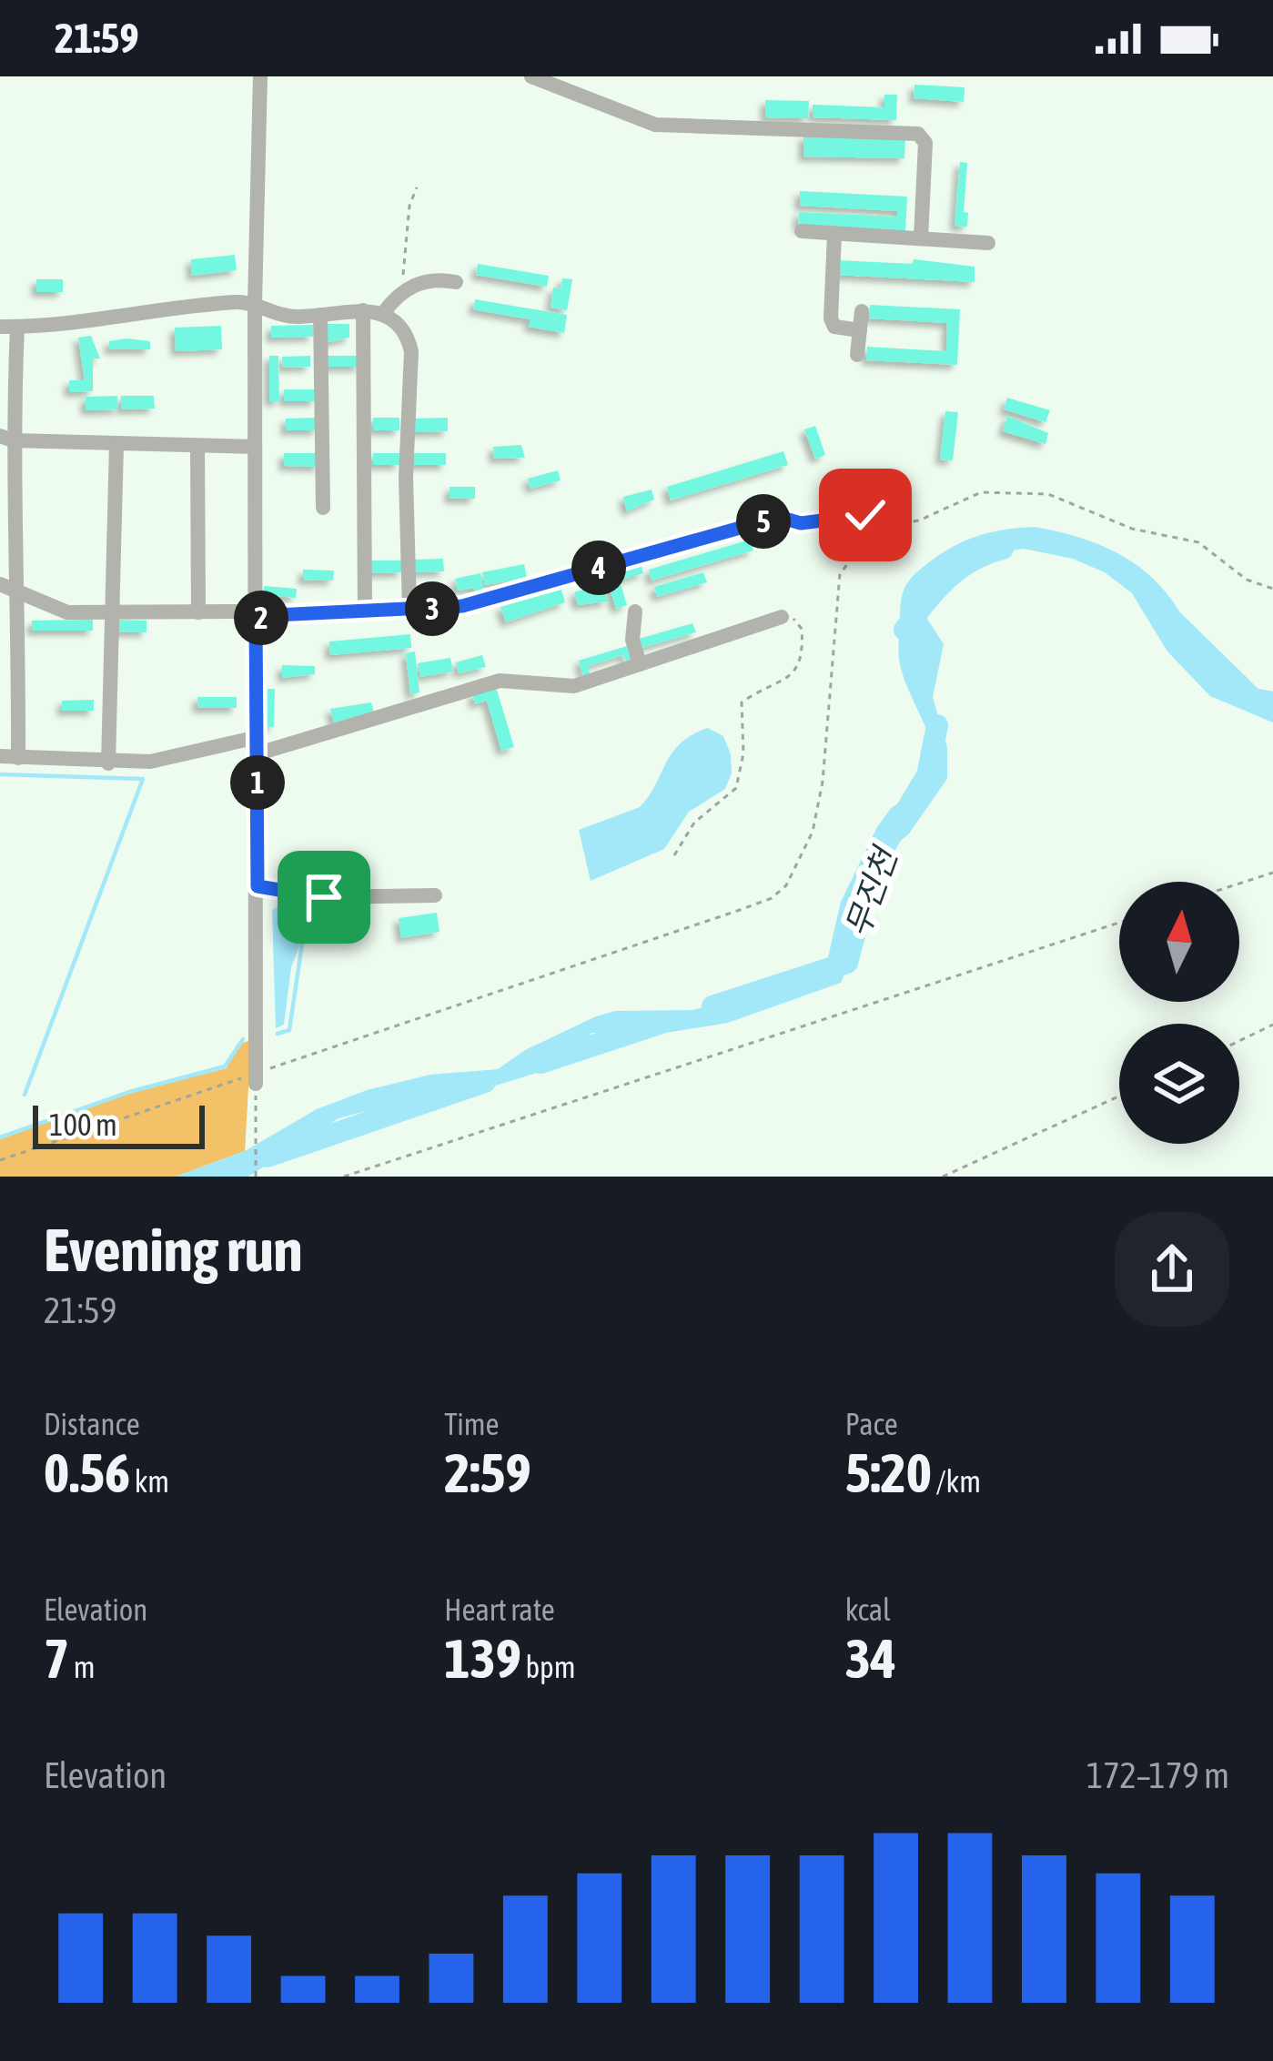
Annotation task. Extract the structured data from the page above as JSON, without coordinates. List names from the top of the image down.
{
  "water": ["무진천"],
  "scale_bar": "100 m",
  "north": "top",
  "page": {
    "status": "21:59",
    "pins": [
      "5",
      "4",
      "3",
      "2",
      "1"
    ],
    "scale": "100 m",
    "heading": ["Evening run", "21:59"],
    "stats": [
      ["Distance", "0.56 km"],
      ["Time", "2:59"],
      ["Pace", "5:20 /km"],
      ["Elevation", "7 m"],
      ["Heart rate", "139 bpm"],
      ["kcal", "34"]
    ],
    "chart": ["Elevation", "172–179 m"]
  }
}
